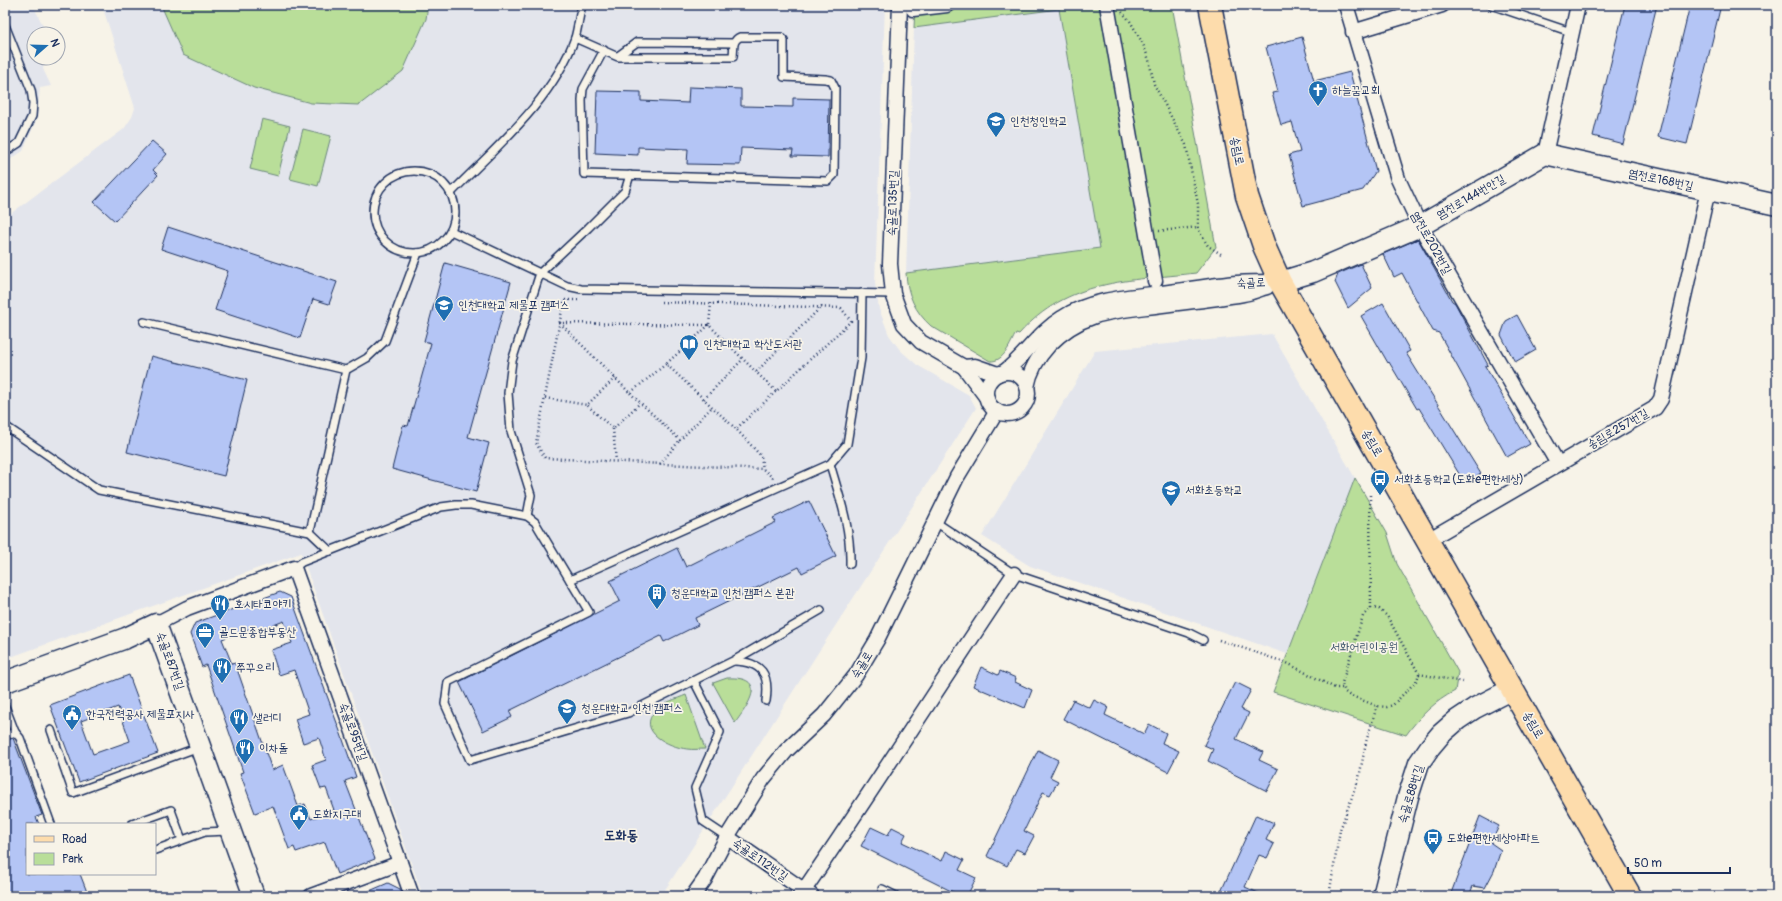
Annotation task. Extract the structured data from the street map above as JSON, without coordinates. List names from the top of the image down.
{
  "streets": {
    "main road": ["송림로"],
    "street": [
      "염전로168번길",
      "염전로144번안길",
      "숙골로135번길",
      "염전로202번길",
      "숙골로",
      "송림로257번길",
      "숙골로87번길",
      "숙골로95번길",
      "숙골로88번길",
      "숙골로112번길"
    ]
  },
  "crossings": [
    ["송림로", "염전로144번안길"],
    ["송림로", "숙골로"],
    ["송림로", "송림로257번길"],
    ["송림로", "숙골로88번길"],
    ["염전로168번길", "염전로144번안길"],
    ["염전로168번길", "송림로257번길"],
    ["염전로144번안길", "염전로202번길"],
    ["염전로144번안길", "숙골로"],
    ["숙골로135번길", "숙골로"],
    ["염전로202번길", "송림로257번길"],
    ["숙골로", "숙골로112번길"]
  ],
  "districts": ["도화동"],
  "parks": ["서화어린이공원"],
  "places": {
    "church": ["하늘꿈교회"],
    "school or university": [
      "인천청인학교",
      "인천대학교 제물포 캠퍼스",
      "서화초등학교",
      "청운대학교 인천 캠퍼스"
    ],
    "library": ["인천대학교 학산도서관"],
    "bus stop": ["서화초등학교(도화e편한세상)", "도화e편한세상아파트"],
    "building": ["청운대학교 인천 캠퍼스 본관"],
    "restaurant": [
      "호시타코야키",
      "쭈꾸으리",
      "샐러디",
      "이차돌"
    ],
    "office": ["골드문종합부동산"],
    "public building": ["한국전력공사 제물포지사", "도화지구대"]
  },
  "legend": ["Road", "Park"],
  "scale_bar": "50 m",
  "north": "right"
}
